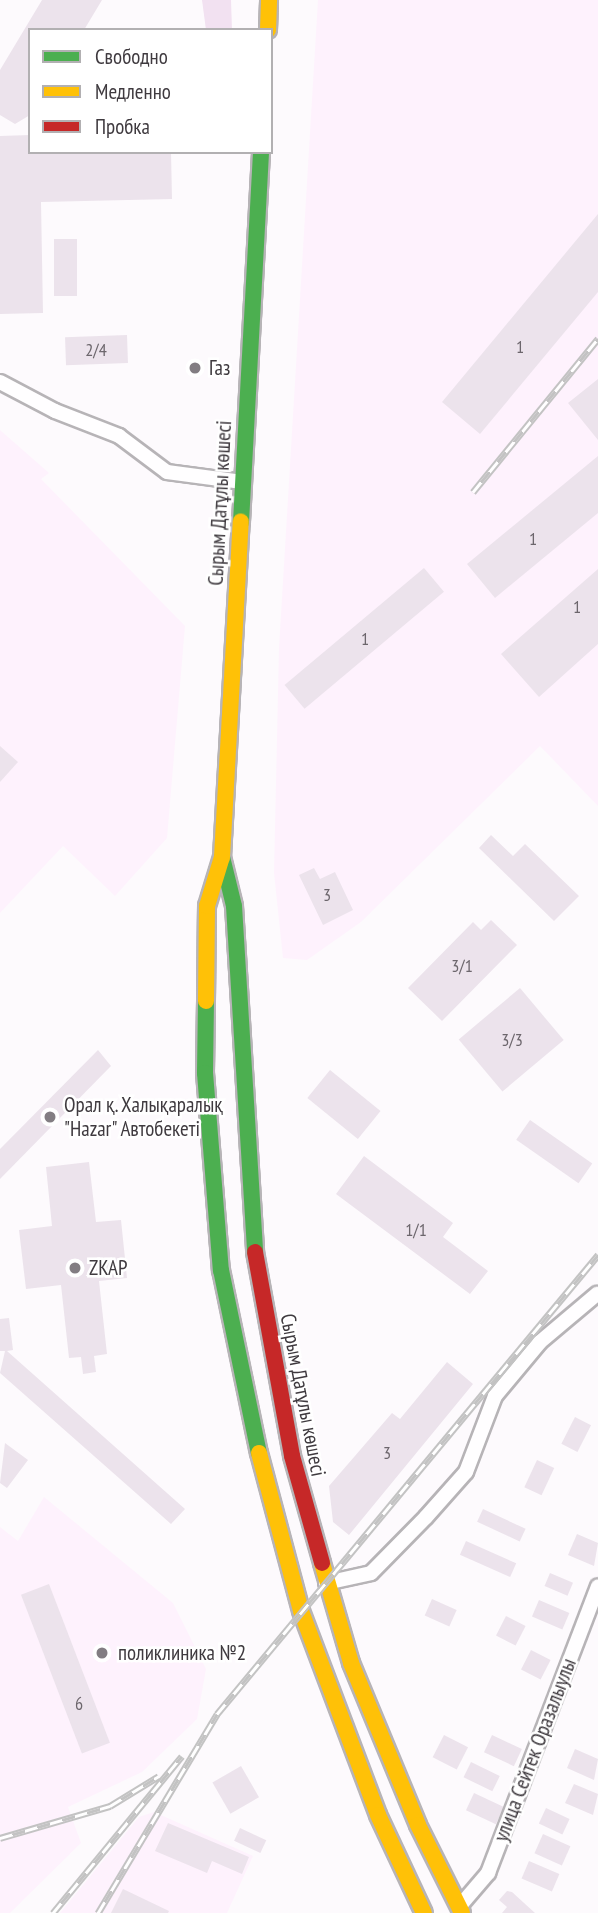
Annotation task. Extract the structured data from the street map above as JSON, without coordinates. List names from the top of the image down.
{
  "streets": {
    "highway": ["Сырым Датұлы көшесі"],
    "street": ["улица Сейтек Оразалыулы"]
  },
  "crossings": [
    ["Сырым Датұлы көшесі", "улица Сейтек Оразалыулы"]
  ],
  "places": [
    "Газ",
    "Орал қ. Халықаралық \"Hazar\" Автобекеті",
    "ZKAP",
    "поликлиника №2"
  ],
  "house_numbers": [
    "1",
    "2/4",
    "1",
    "1",
    "1",
    "3",
    "3/1",
    "3/3",
    "1/1",
    "3",
    "6"
  ],
  "legend": ["Свободно", "Медленно", "Пробка"]
}
